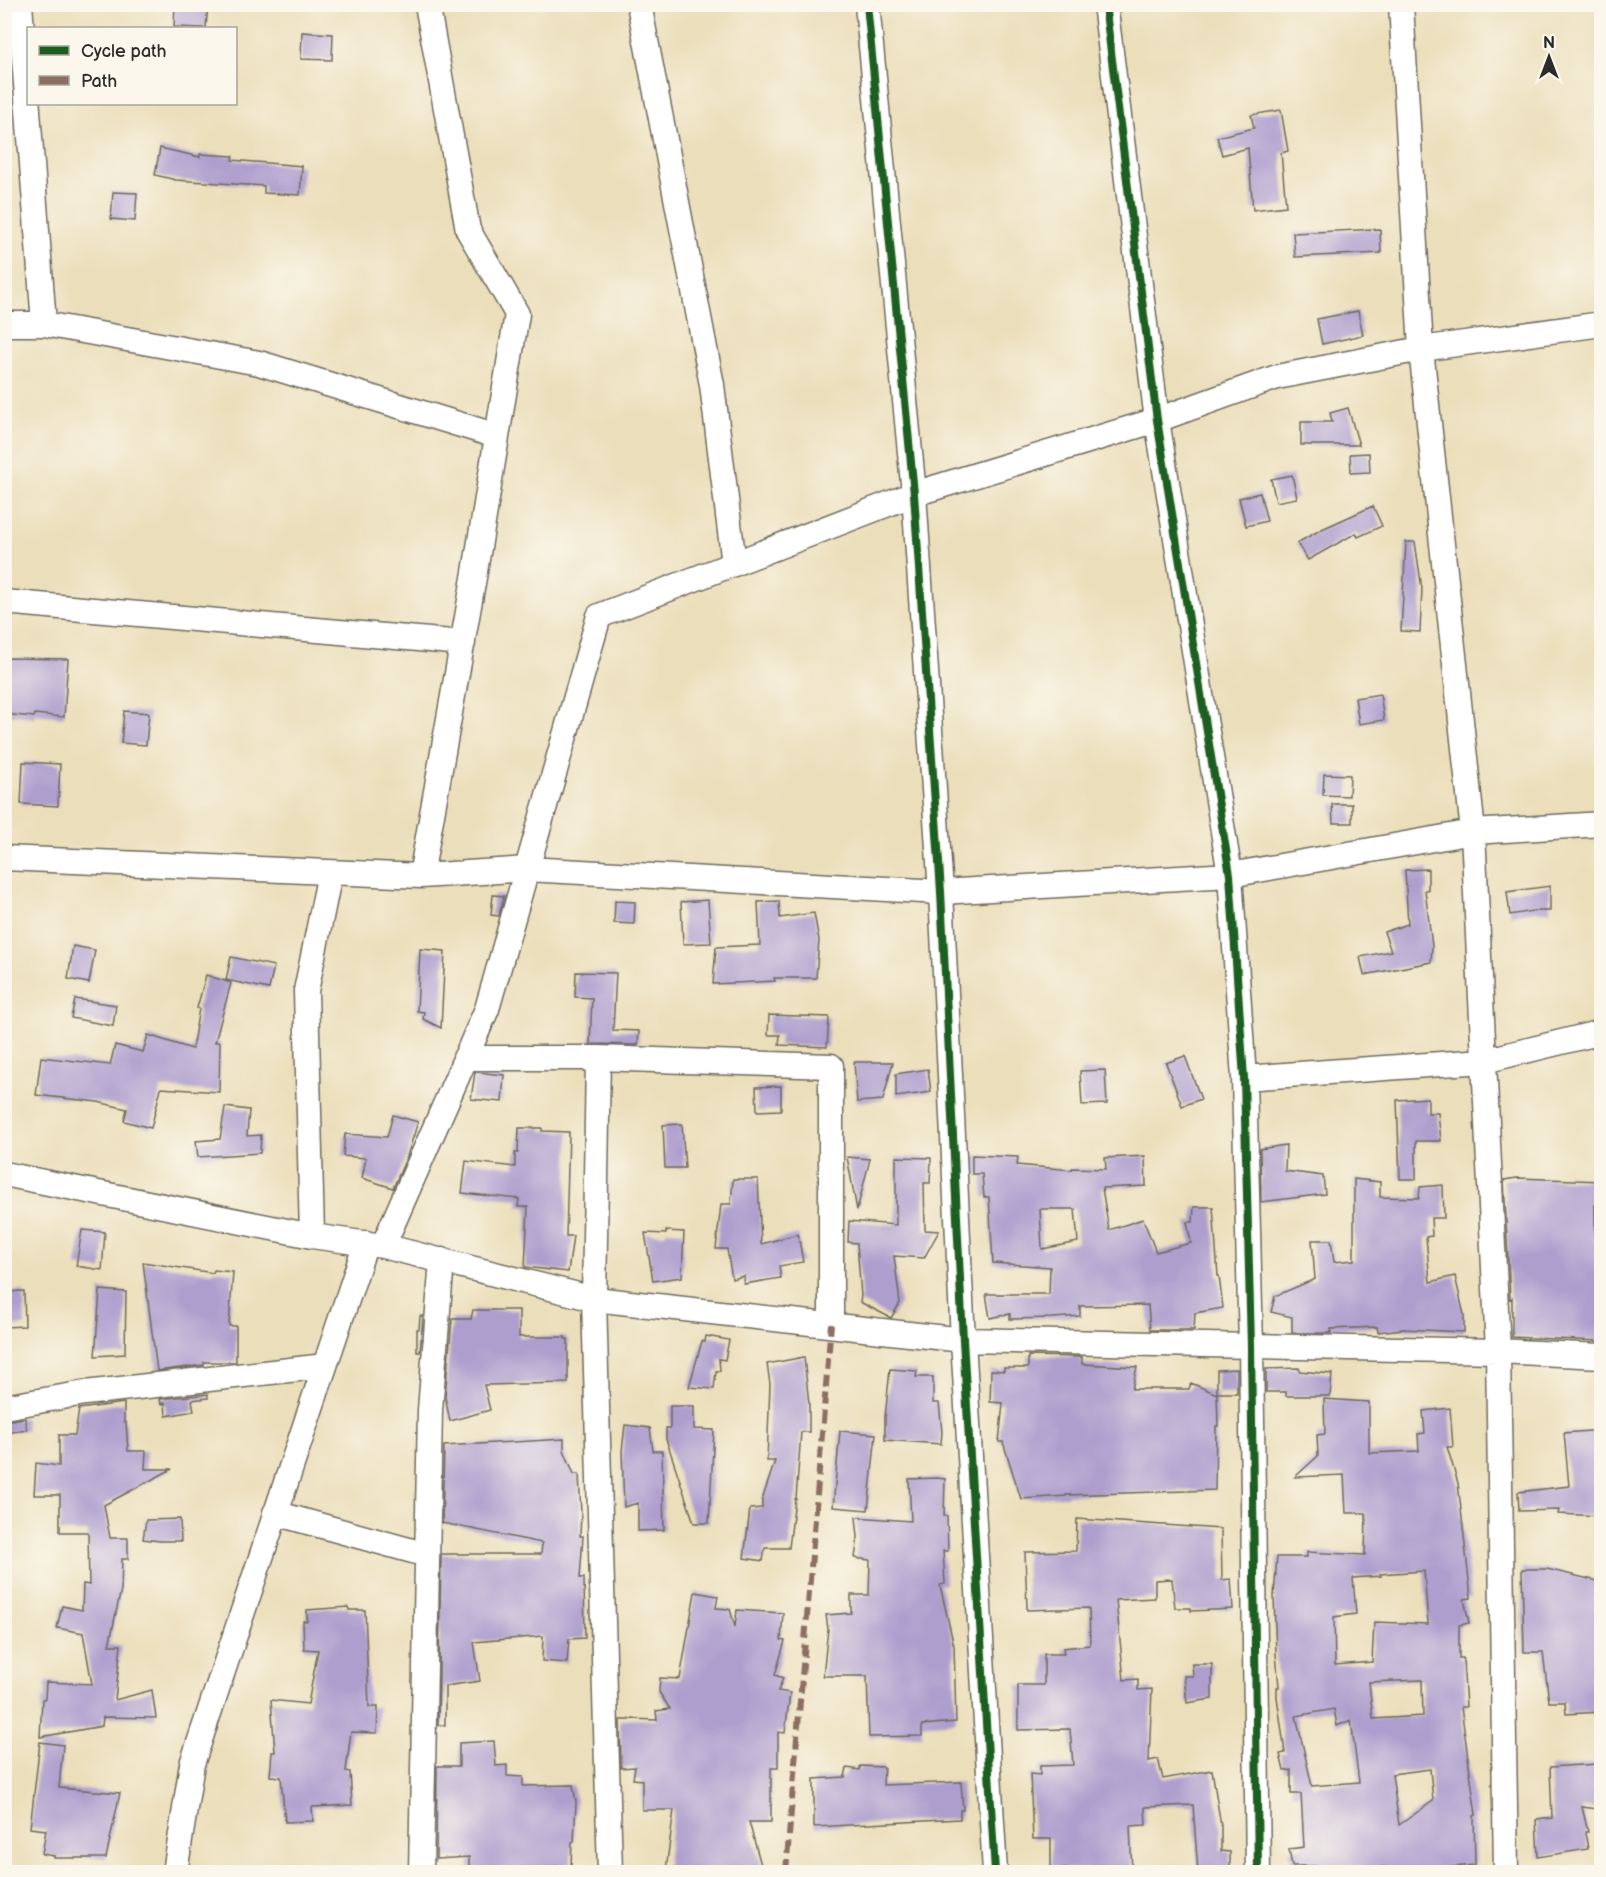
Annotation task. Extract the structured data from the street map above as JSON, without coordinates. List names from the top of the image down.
{
  "legend": ["Cycle path", "Path"],
  "north": "top"
}
